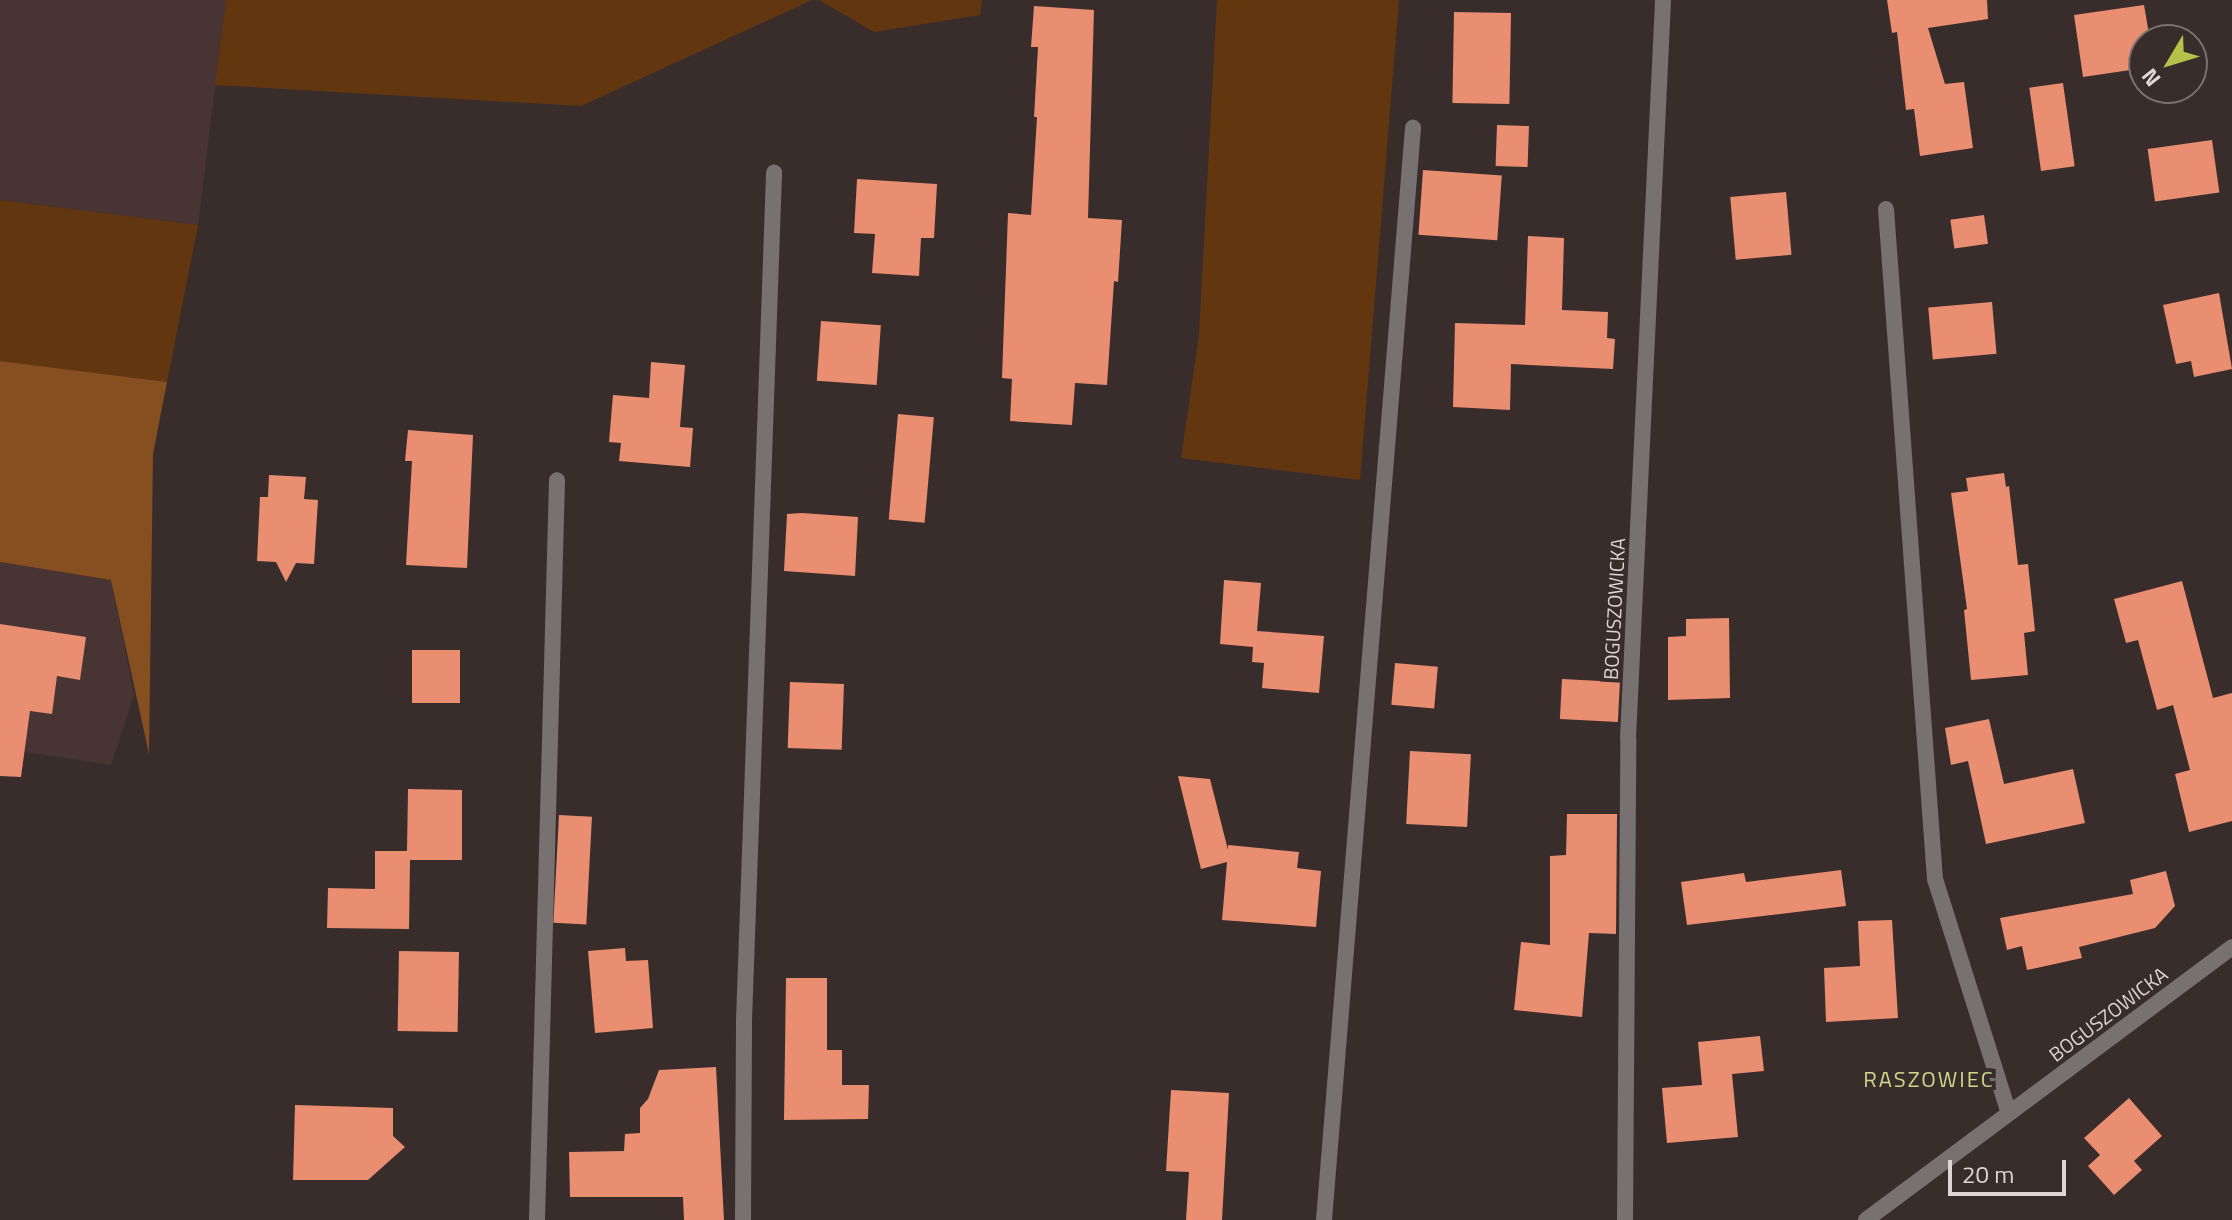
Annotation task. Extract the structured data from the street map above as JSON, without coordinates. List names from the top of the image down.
{
  "streets": {
    "street": ["BOGUSZOWICKA"]
  },
  "districts": ["RASZOWIEC"],
  "scale_bar": "20 m",
  "north": "bottom left"
}
